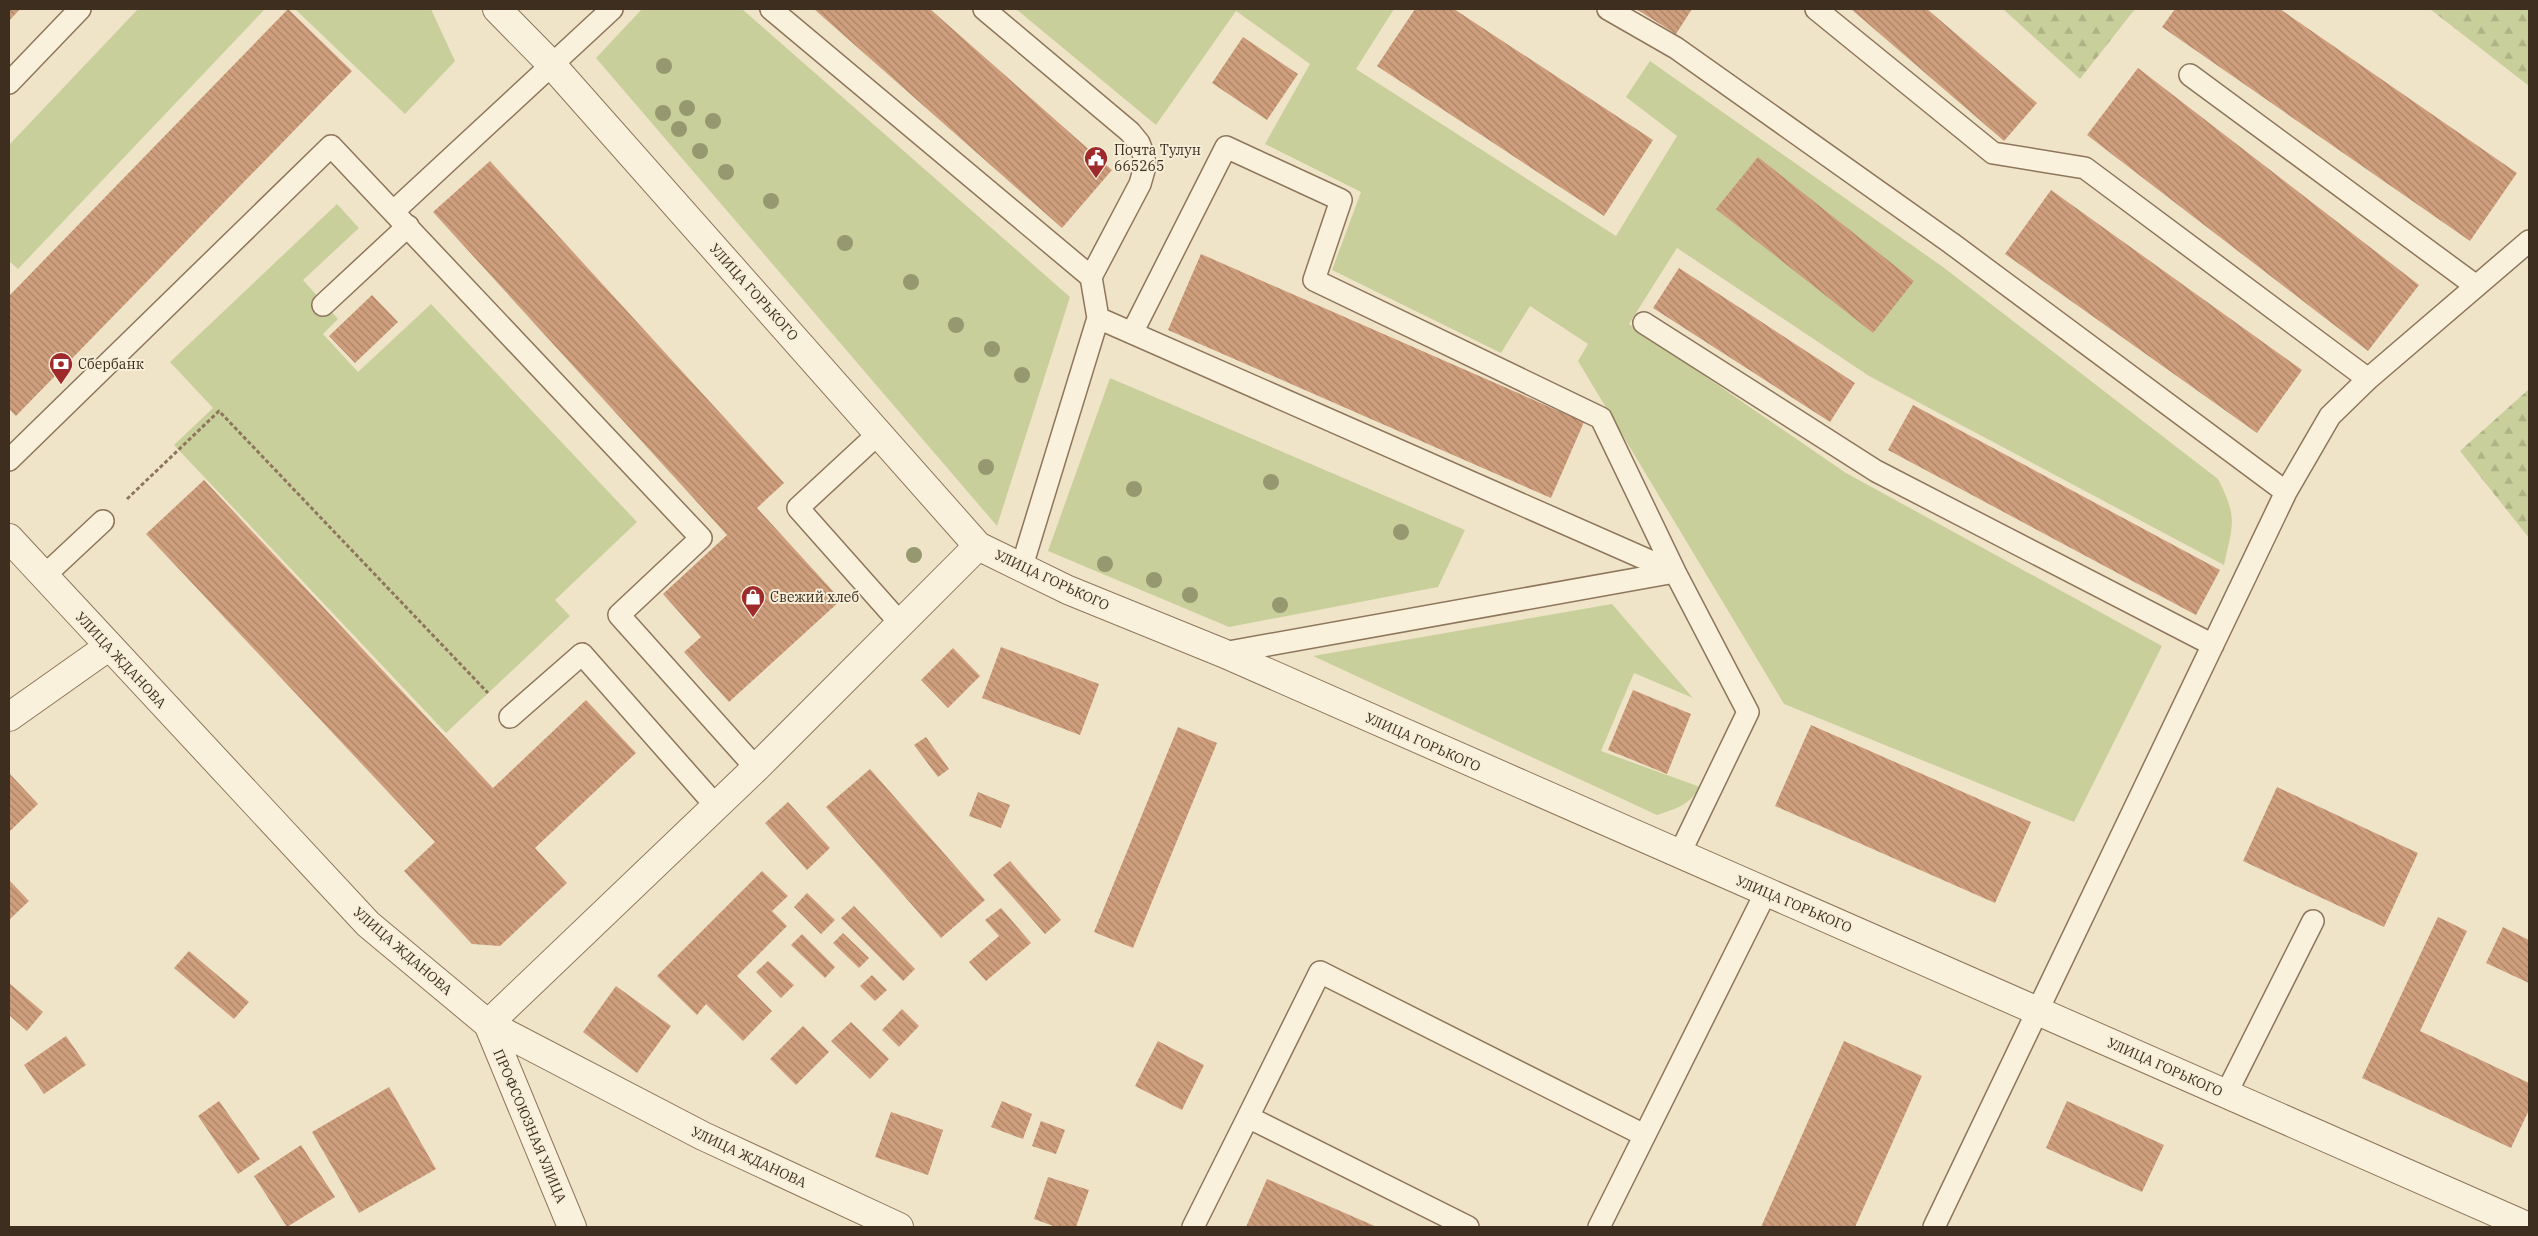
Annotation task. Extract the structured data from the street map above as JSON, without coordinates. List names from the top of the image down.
{
  "streets": {
    "street": ["УЛИЦА ГОРЬКОГО", "УЛИЦА ЖДАНОВА", "ПРОФСОЮЗНАЯ УЛИЦА"]
  },
  "crossings": [
    ["УЛИЦА ЖДАНОВА", "ПРОФСОЮЗНАЯ УЛИЦА"]
  ],
  "places": {
    "public building": ["Почта Тулун 665265"],
    "bank": ["Сбербанк"],
    "shop": ["Свежий хлеб"]
  }
}
